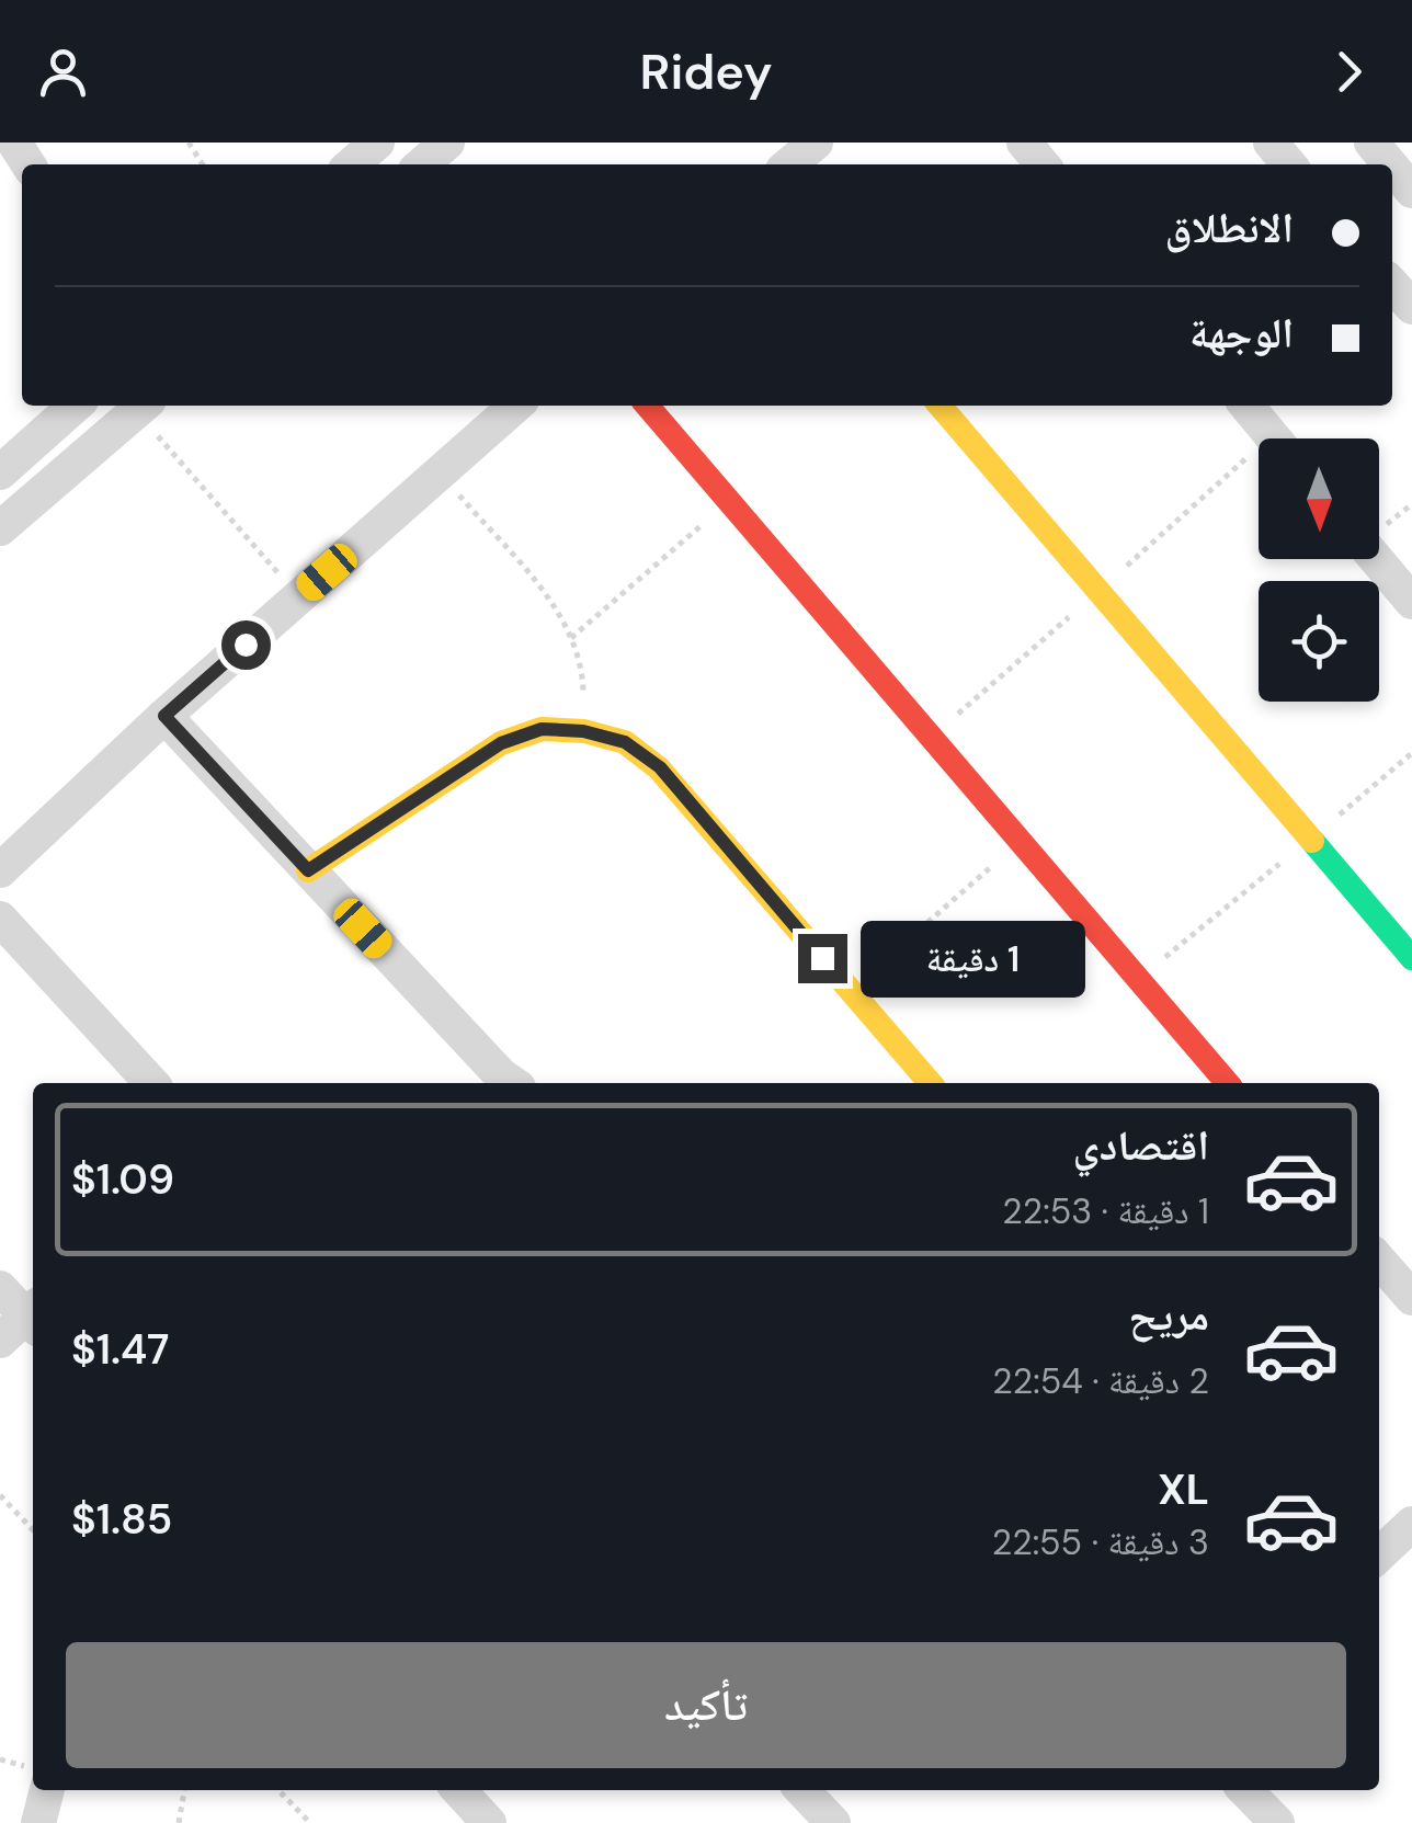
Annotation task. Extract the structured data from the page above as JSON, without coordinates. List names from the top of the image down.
{
  "north": "bottom",
  "page": {
    "header": "Ridey",
    "banner": ["الانطلاق", "الوجهة"],
    "bubble": "1 دقيقة",
    "list": [
      {
        "name": "اقتصادي",
        "note": "1 دقيقة · 22:53",
        "value": "$1.09"
      },
      {
        "name": "مريح",
        "note": "2 دقيقة · 22:54",
        "value": "$1.47"
      },
      {
        "name": "XL",
        "note": "3 دقيقة · 22:55",
        "value": "$1.85"
      }
    ],
    "buttons": "تأكيد"
  }
}
